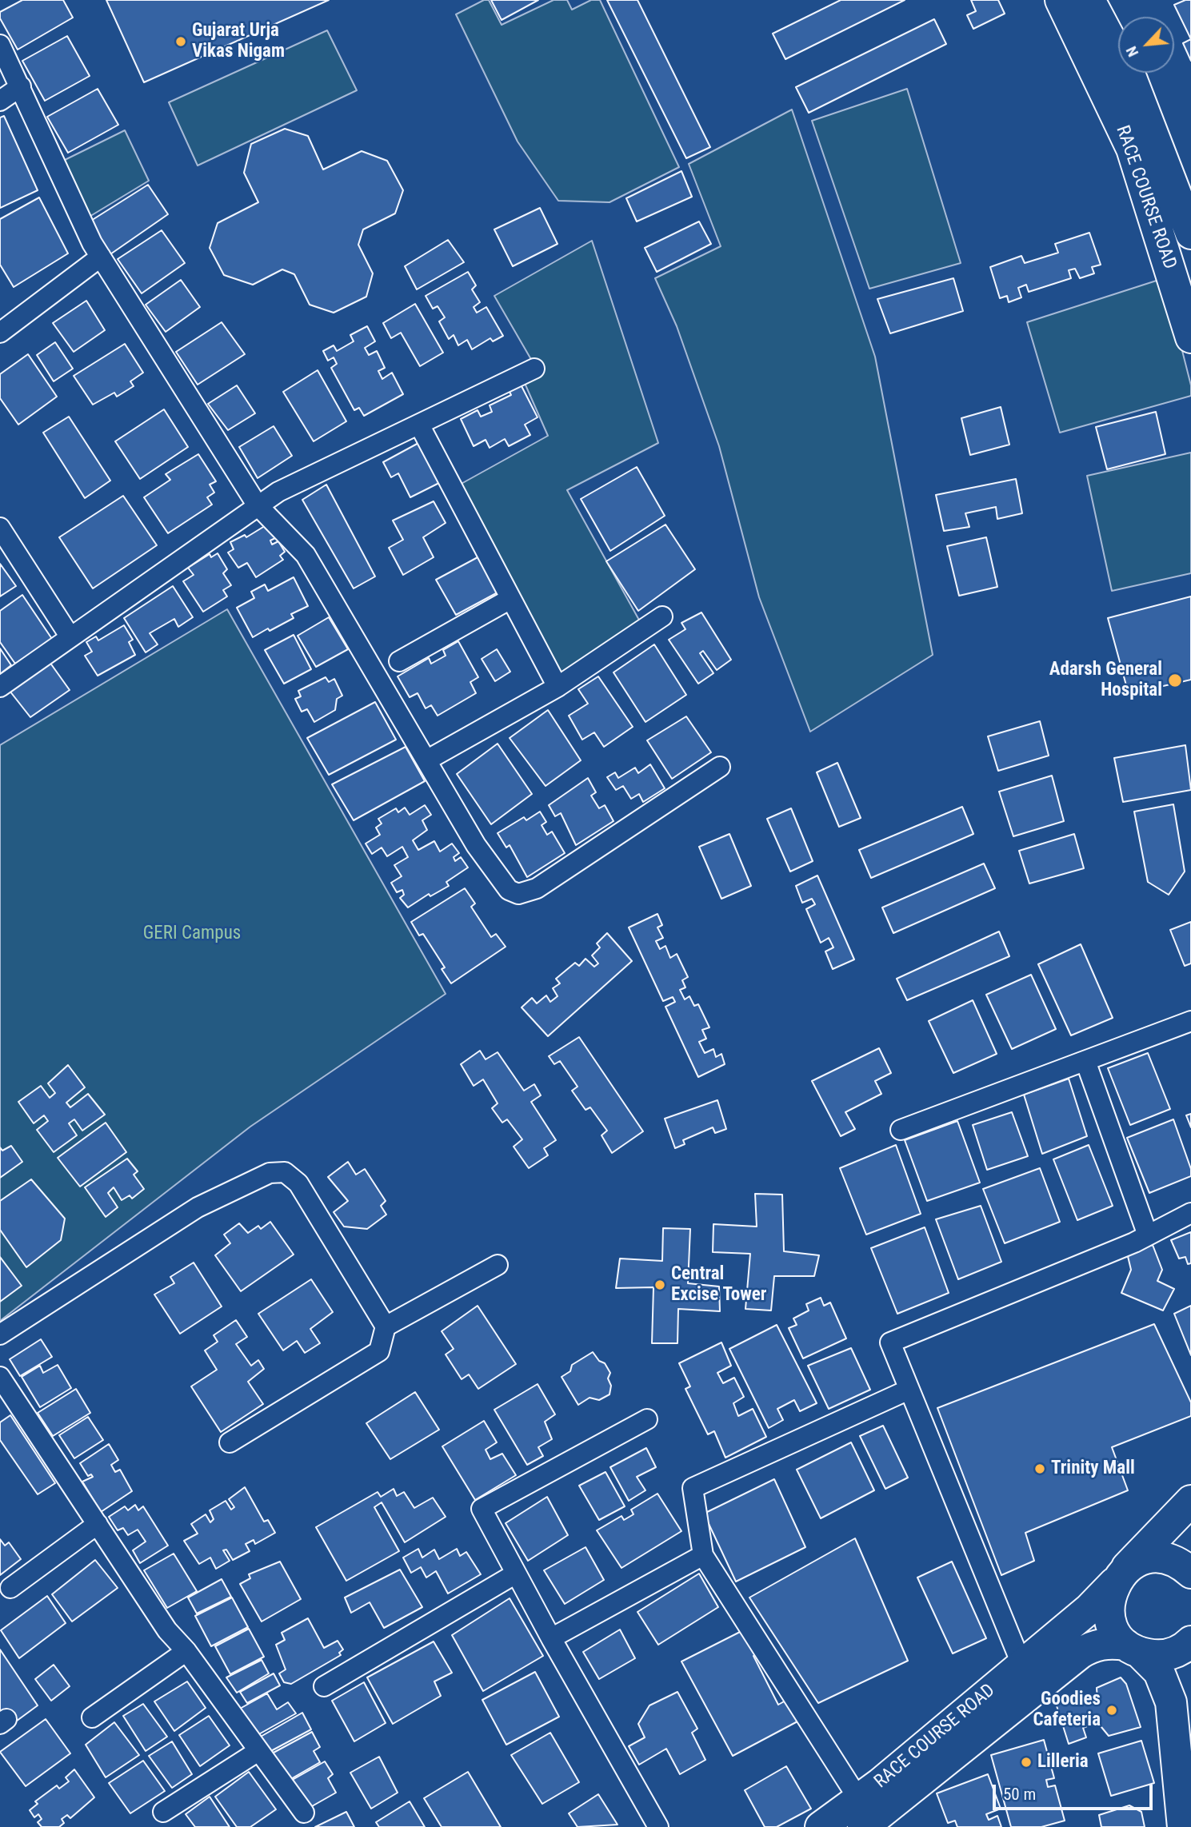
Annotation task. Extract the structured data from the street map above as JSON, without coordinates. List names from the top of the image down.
{
  "streets": {
    "main road": ["RACE COURSE ROAD"]
  },
  "parks": ["GERI Campus"],
  "places": [
    "Gujarat Urja Vikas Nigam",
    "Adarsh General Hospital",
    "Central Excise Tower",
    "Trinity Mall",
    "Goodies Cafeteria",
    "Lilleria"
  ],
  "scale_bar": "50 m",
  "north": "bottom left"
}
